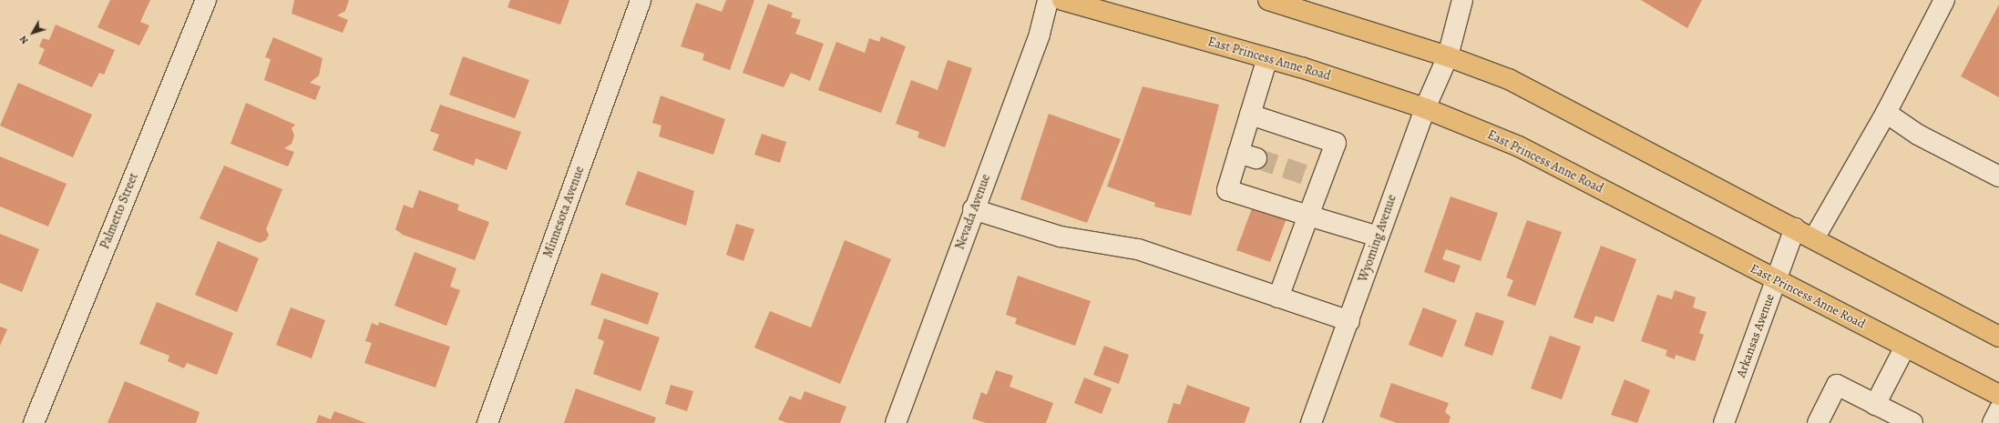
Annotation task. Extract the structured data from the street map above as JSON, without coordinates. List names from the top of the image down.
{
  "streets": {
    "main road": ["East Princess Anne Road"],
    "street": [
      "Palmetto Street",
      "Minnesota Avenue",
      "Nevada Avenue",
      "Wyoming Avenue",
      "Arkansas Avenue"
    ]
  },
  "crossings": [
    ["East Princess Anne Road", "Wyoming Avenue"],
    ["East Princess Anne Road", "Arkansas Avenue"]
  ],
  "north": "bottom left"
}
